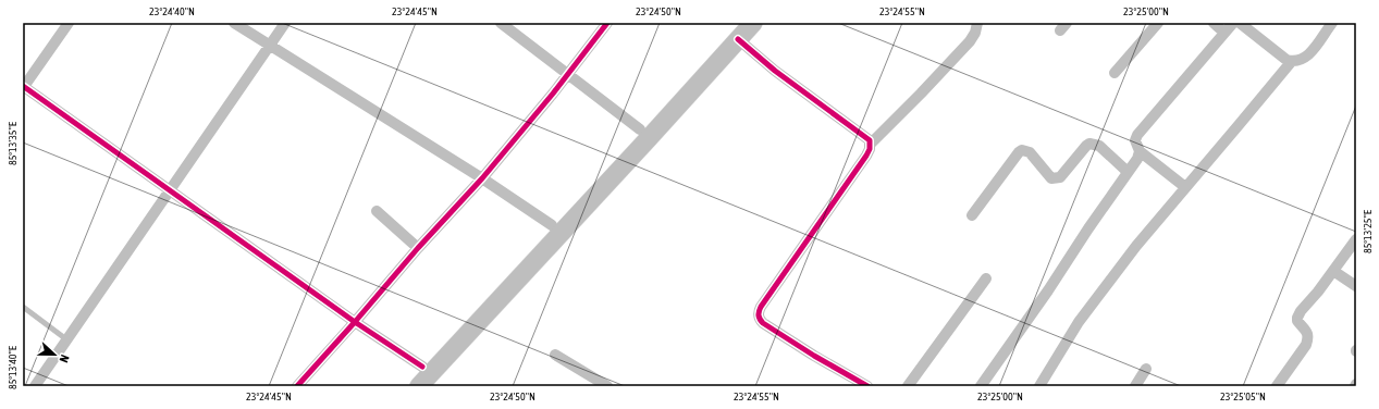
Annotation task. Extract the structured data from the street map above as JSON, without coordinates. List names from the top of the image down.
{
  "north": "right",
  "coordinates": [
    "23°24'40\"N",
    "23°24'45\"N",
    "23°24'50\"N",
    "23°24'55\"N",
    "23°25'00\"N",
    "85°13'35\"E",
    "85°13'25\"E",
    "85°13'40\"E",
    "23°25'05\"N"
  ]
}
